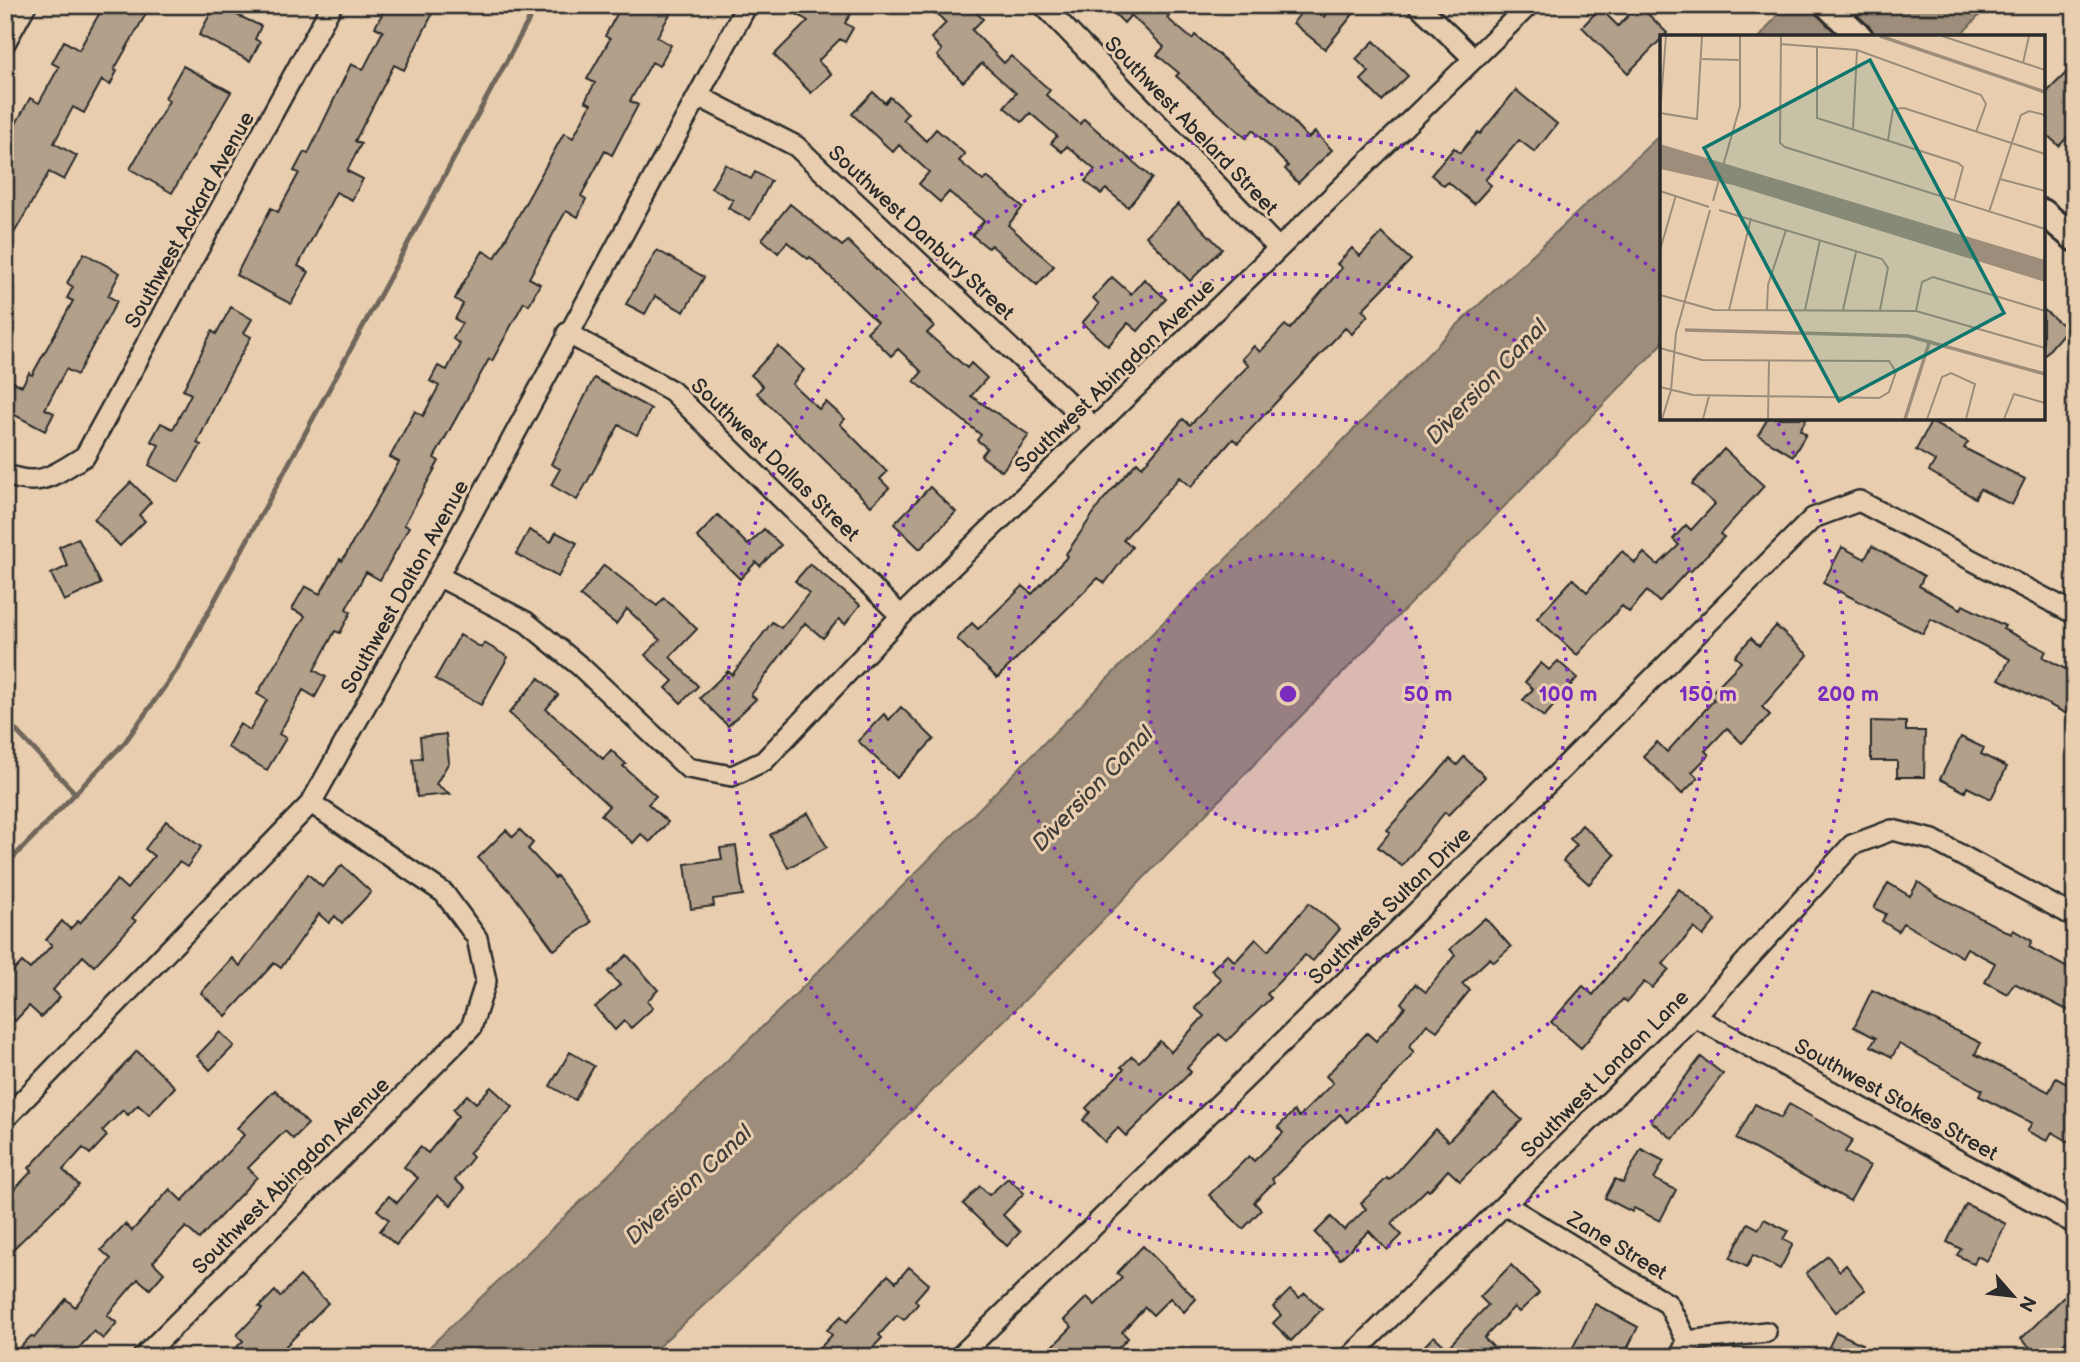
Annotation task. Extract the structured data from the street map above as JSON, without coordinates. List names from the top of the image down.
{
  "streets": {
    "street": [
      "Southwest Abelard Street",
      "Southwest Ackard Avenue",
      "Southwest Danbury Street",
      "Southwest Abingdon Avenue",
      "Southwest Dallas Street",
      "Southwest Dalton Avenue",
      "Southwest Sultan Drive",
      "Southwest London Lane",
      "Southwest Stokes Street",
      "Zane Street"
    ]
  },
  "crossings": [
    ["Southwest Abelard Street", "Southwest Abingdon Avenue"],
    ["Southwest Danbury Street", "Southwest Abingdon Avenue"],
    ["Southwest Danbury Street", "Southwest Dalton Avenue"],
    ["Southwest Abingdon Avenue", "Southwest Dallas Street"],
    ["Southwest Abingdon Avenue", "Southwest Dalton Avenue"],
    ["Southwest Dallas Street", "Southwest Dalton Avenue"],
    ["Southwest London Lane", "Southwest Stokes Street"],
    ["Southwest London Lane", "Zane Street"]
  ],
  "water": ["Diversion Canal"],
  "north": "bottom right",
  "rings": [
    "50 m",
    "100 m",
    "150 m",
    "200 m"
  ]
}
